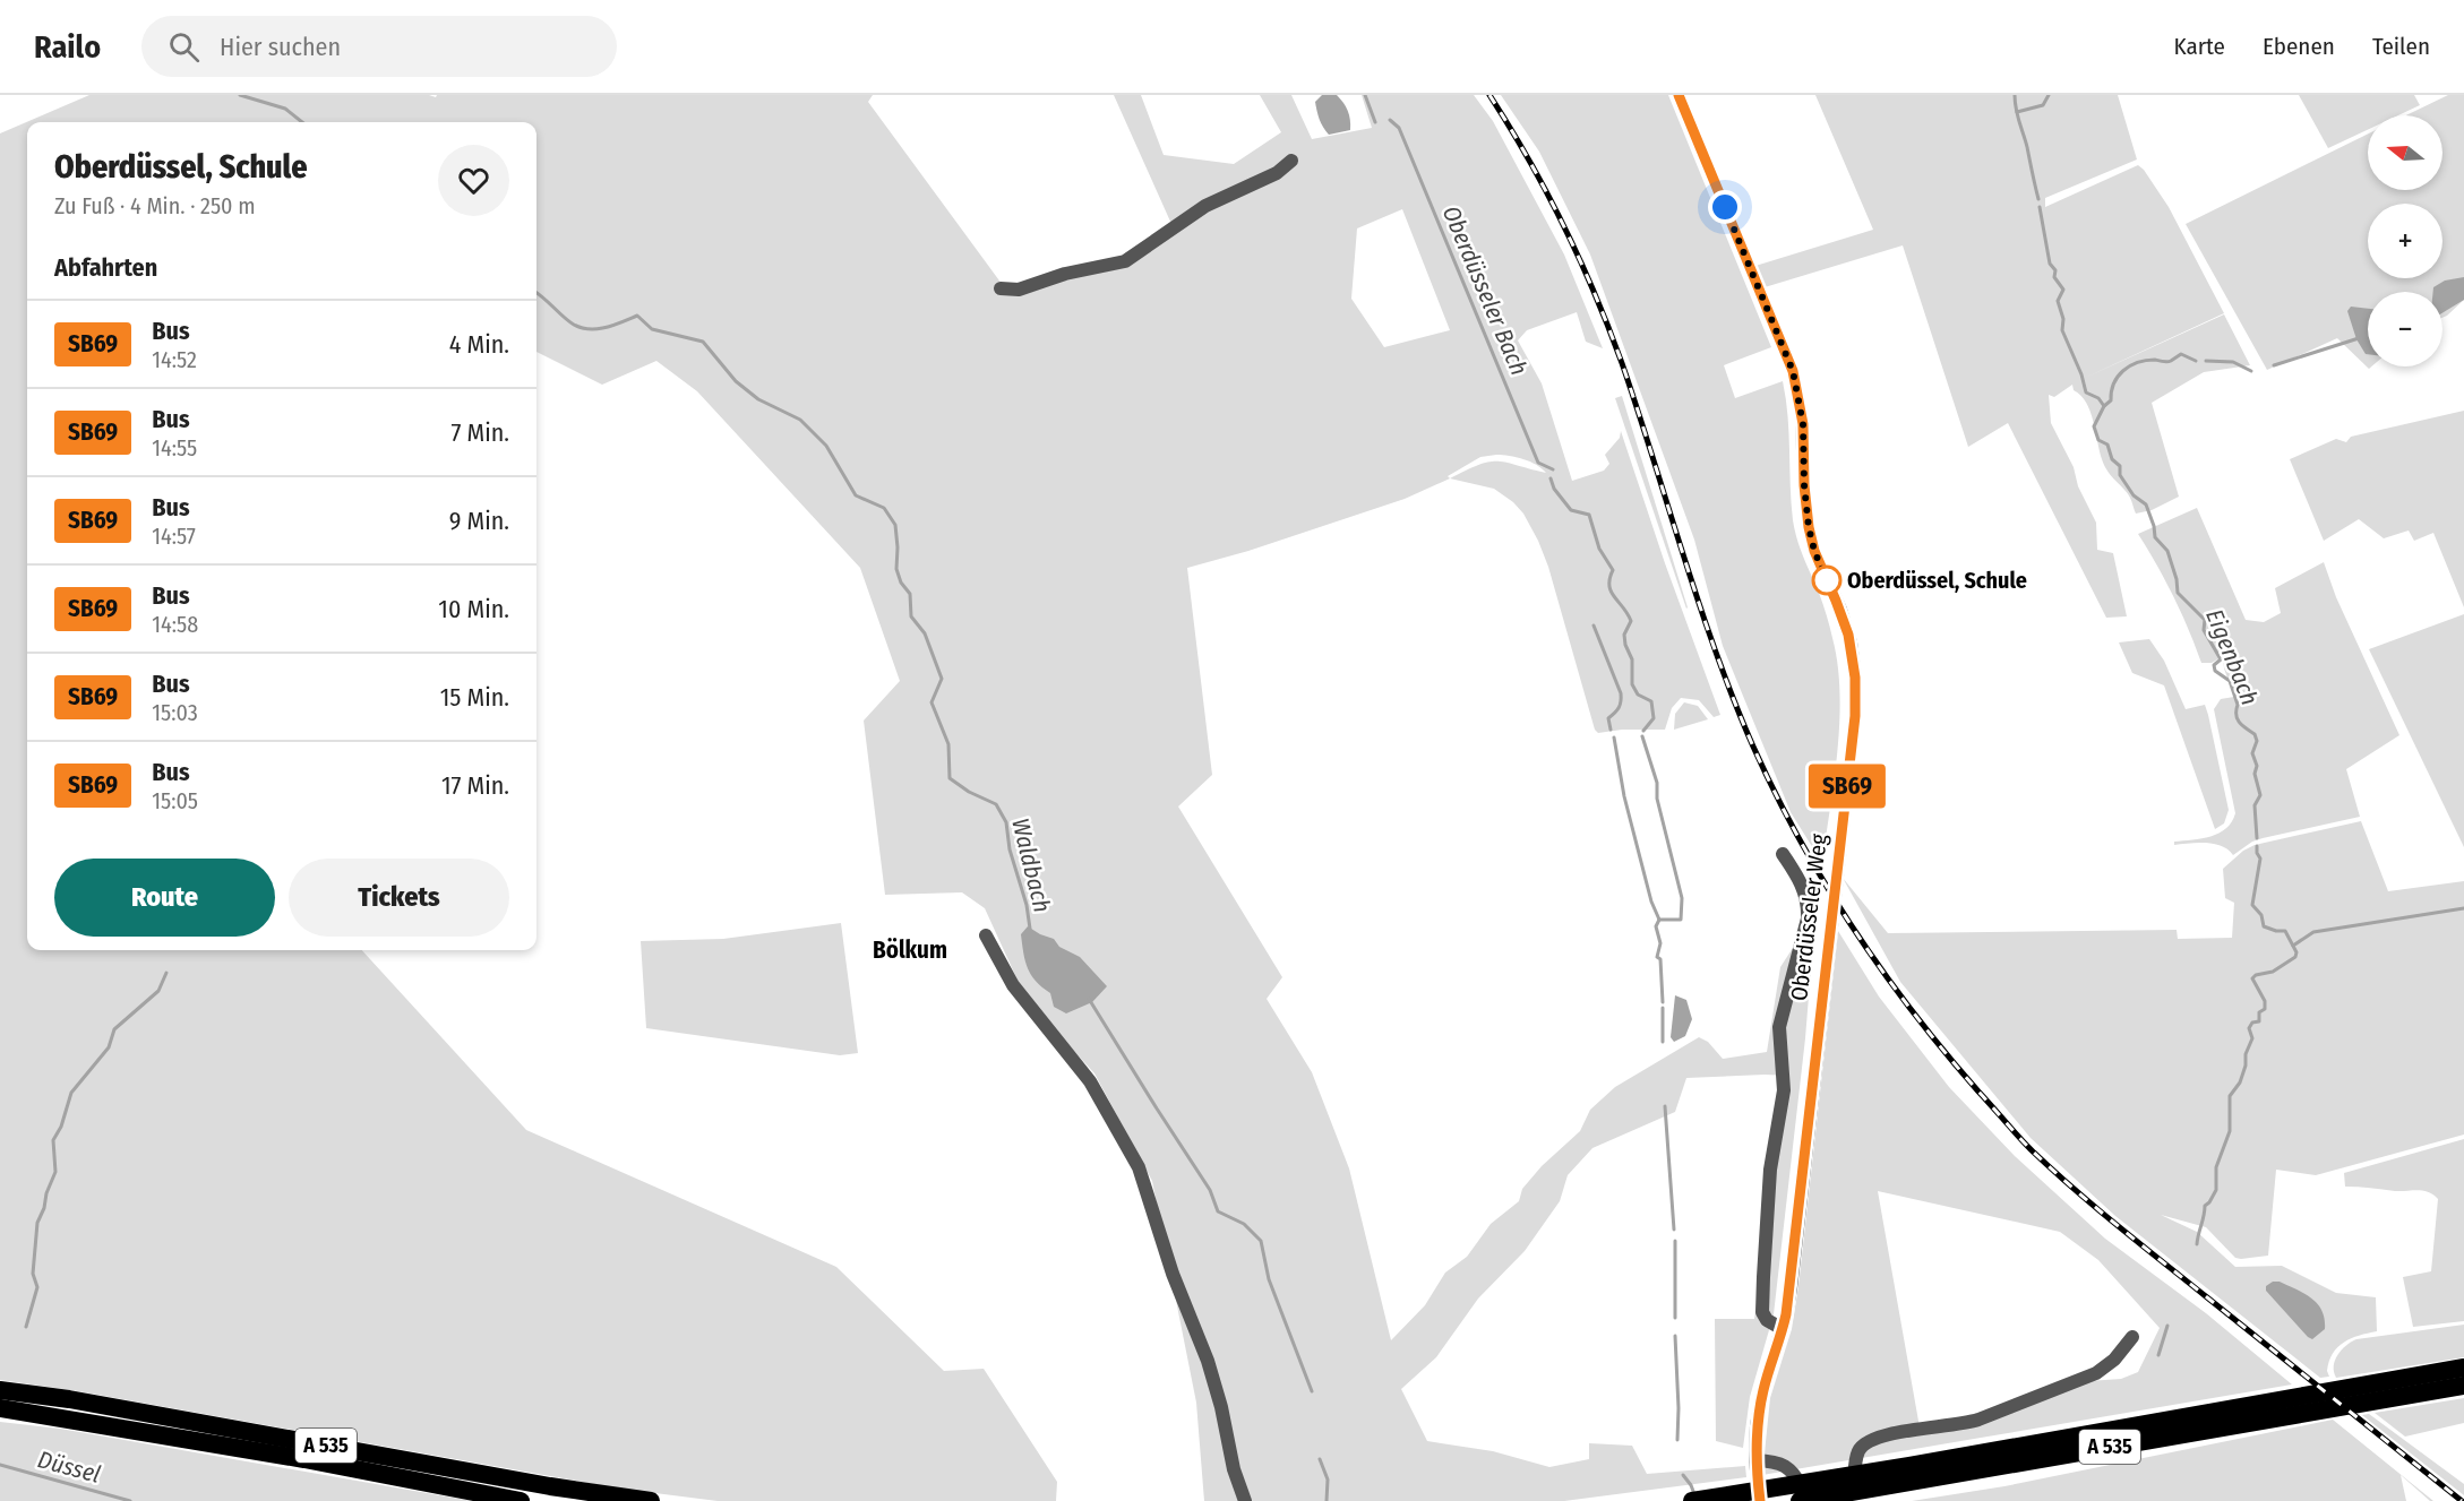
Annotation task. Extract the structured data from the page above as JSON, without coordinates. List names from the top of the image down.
{
  "streets": {
    "highway": ["A 535"],
    "street": ["Oberdüsseler Weg"]
  },
  "districts": ["Bölkum"],
  "water": [
    "Oberdüsseler Bach",
    "Eigenbach",
    "Waldbach",
    "Düssel"
  ],
  "places": ["Oberdüssel, Schule"],
  "lines": ["bus line SB69"],
  "north": "left",
  "page": {
    "header": "Railo",
    "search": "Hier suchen",
    "nav": ["Karte", "Ebenen", "Teilen"],
    "on_map": "SB69",
    "map_buttons": ["+", "−"],
    "heading": [
      ["Oberdüssel, Schule", "Zu Fuß · 4 Min. · 250 m"],
      "Abfahrten"
    ],
    "list": [
      {
        "mark": "SB69",
        "name": "Bus",
        "note": "14:52",
        "value": "4 Min."
      },
      {
        "mark": "SB69",
        "name": "Bus",
        "note": "14:55",
        "value": "7 Min."
      },
      {
        "mark": "SB69",
        "name": "Bus",
        "note": "14:57",
        "value": "9 Min."
      },
      {
        "mark": "SB69",
        "name": "Bus",
        "note": "14:58",
        "value": "10 Min."
      },
      {
        "mark": "SB69",
        "name": "Bus",
        "note": "15:03",
        "value": "15 Min."
      },
      {
        "mark": "SB69",
        "name": "Bus",
        "note": "15:05",
        "value": "17 Min."
      }
    ],
    "buttons": ["Route", "Tickets"]
  }
}
